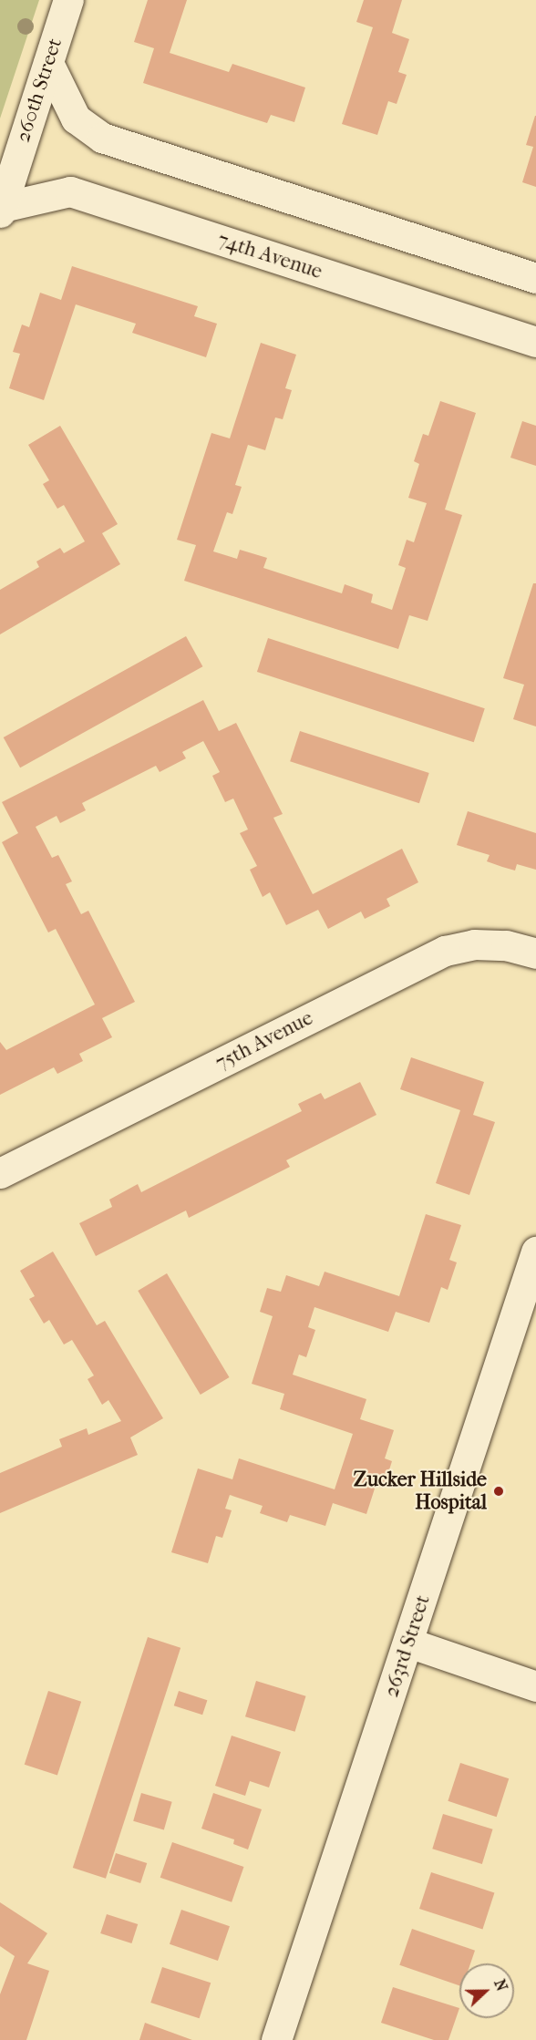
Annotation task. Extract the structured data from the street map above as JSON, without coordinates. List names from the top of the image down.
{
  "streets": {
    "street": [
      "260th Street",
      "74th Avenue",
      "75th Avenue",
      "263rd Street"
    ]
  },
  "crossings": [
    ["260th Street", "74th Avenue"]
  ],
  "places": ["Zucker Hillside Hospital"],
  "north": "right"
}
